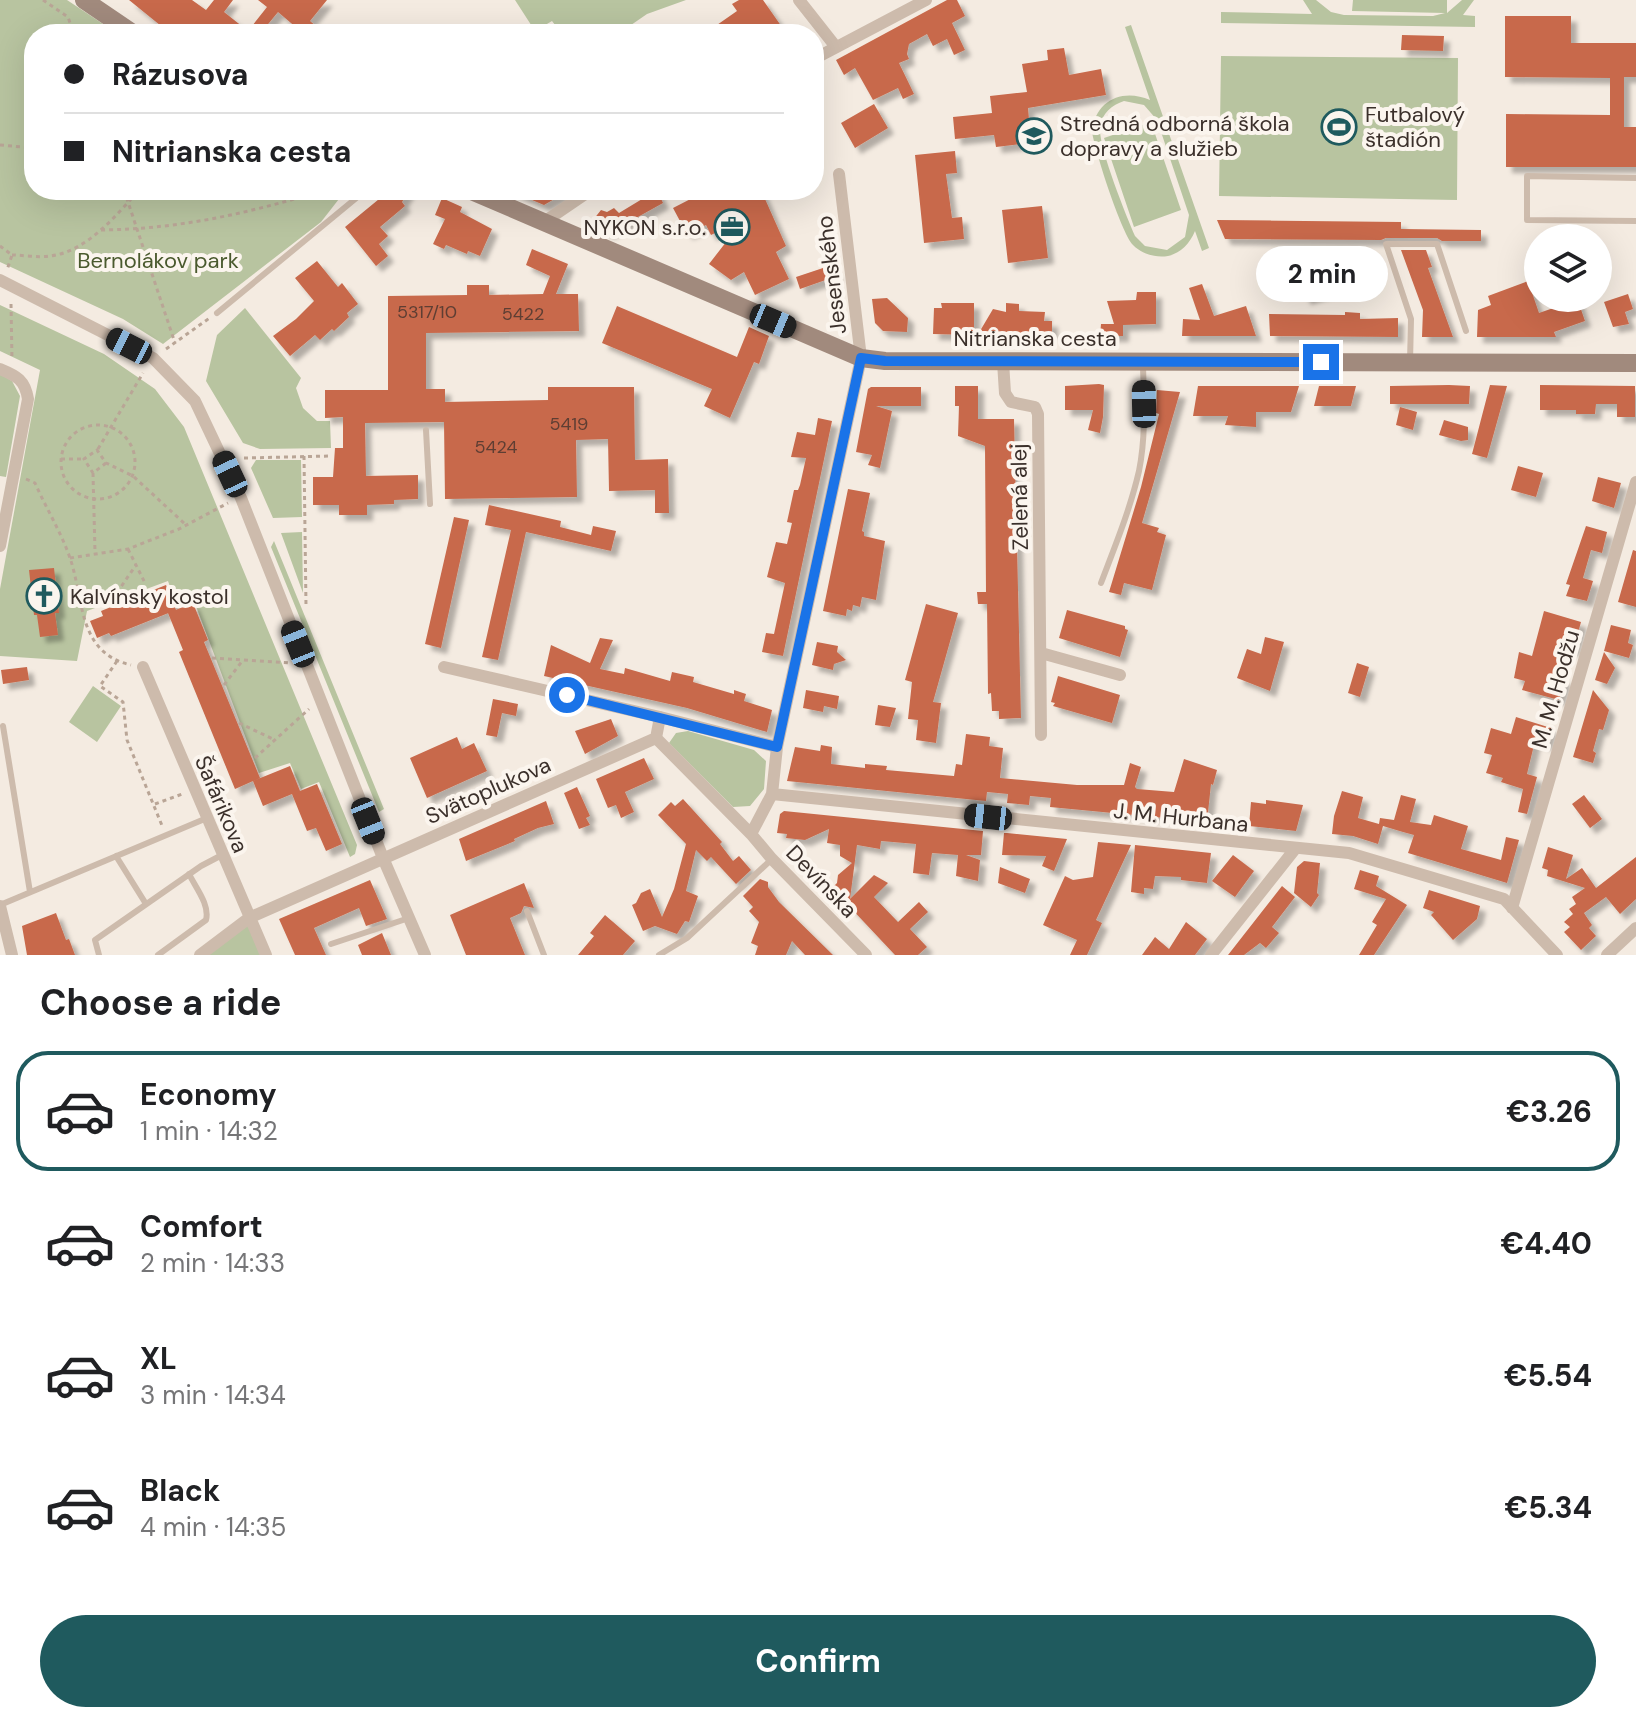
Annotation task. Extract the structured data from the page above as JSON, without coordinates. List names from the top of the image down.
{
  "streets": {
    "main road": ["Nitrianska cesta"],
    "street": [
      "Jesenského",
      "Zelená alej",
      "M. M. Hodžu",
      "Svätoplukova",
      "Šafárikova",
      "J. M. Hurbana",
      "Devínska"
    ]
  },
  "crossings": [
    ["Jesenského", "Nitrianska cesta"],
    ["Jesenského", "J. M. Hurbana"],
    ["Nitrianska cesta", "Zelená alej"],
    ["M. M. Hodžu", "J. M. Hurbana"],
    ["Svätoplukova", "Šafárikova"],
    ["Svätoplukova", "Devínska"]
  ],
  "parks": ["Bernolákov park"],
  "places": {
    "sports": ["Futbalový štadión"],
    "school or university": ["Stredná odborná škola dopravy a služieb"],
    "office": ["NYKON s.r.o."],
    "church": ["Kalvínsky kostol"]
  },
  "house_numbers": [
    "5317/10",
    "5422",
    "5419",
    "5424"
  ],
  "page": {
    "banner": ["Rázusova", "Nitrianska cesta"],
    "bubble": "2 min",
    "heading": "Choose a ride",
    "list": [
      {
        "name": "Economy",
        "note": "1 min · 14:32",
        "value": "€3.26"
      },
      {
        "name": "Comfort",
        "note": "2 min · 14:33",
        "value": "€4.40"
      },
      {
        "name": "XL",
        "note": "3 min · 14:34",
        "value": "€5.54"
      },
      {
        "name": "Black",
        "note": "4 min · 14:35",
        "value": "€5.34"
      }
    ],
    "buttons": "Confirm"
  }
}
